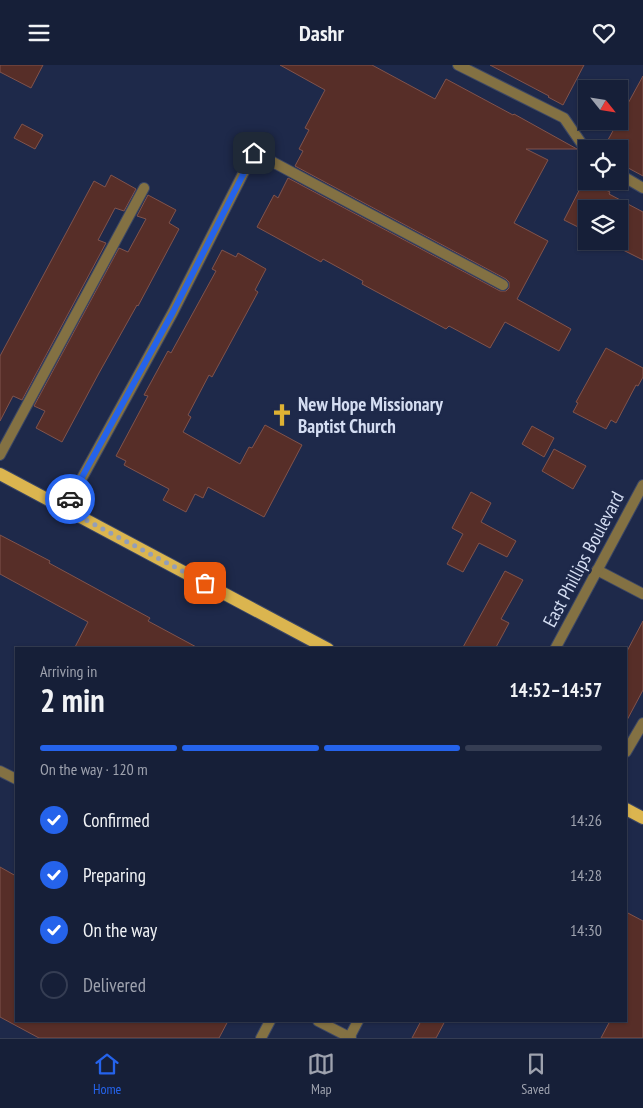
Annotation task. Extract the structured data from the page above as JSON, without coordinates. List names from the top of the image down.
{
  "streets": {
    "street": ["East Phillips Boulevard"]
  },
  "places": {
    "church": ["New Hope Missionary Baptist Church"]
  },
  "north": "bottom right",
  "page": {
    "header": "Dashr",
    "heading": ["2 min", "Arriving in", "14:52–14:57"],
    "bar": "On the way · 120 m",
    "list": [
      ["Confirmed", "14:26"],
      ["Preparing", "14:28"],
      ["On the way", "14:30"],
      "Delivered"
    ],
    "tabs": ["Home", "Map", "Saved"]
  }
}
